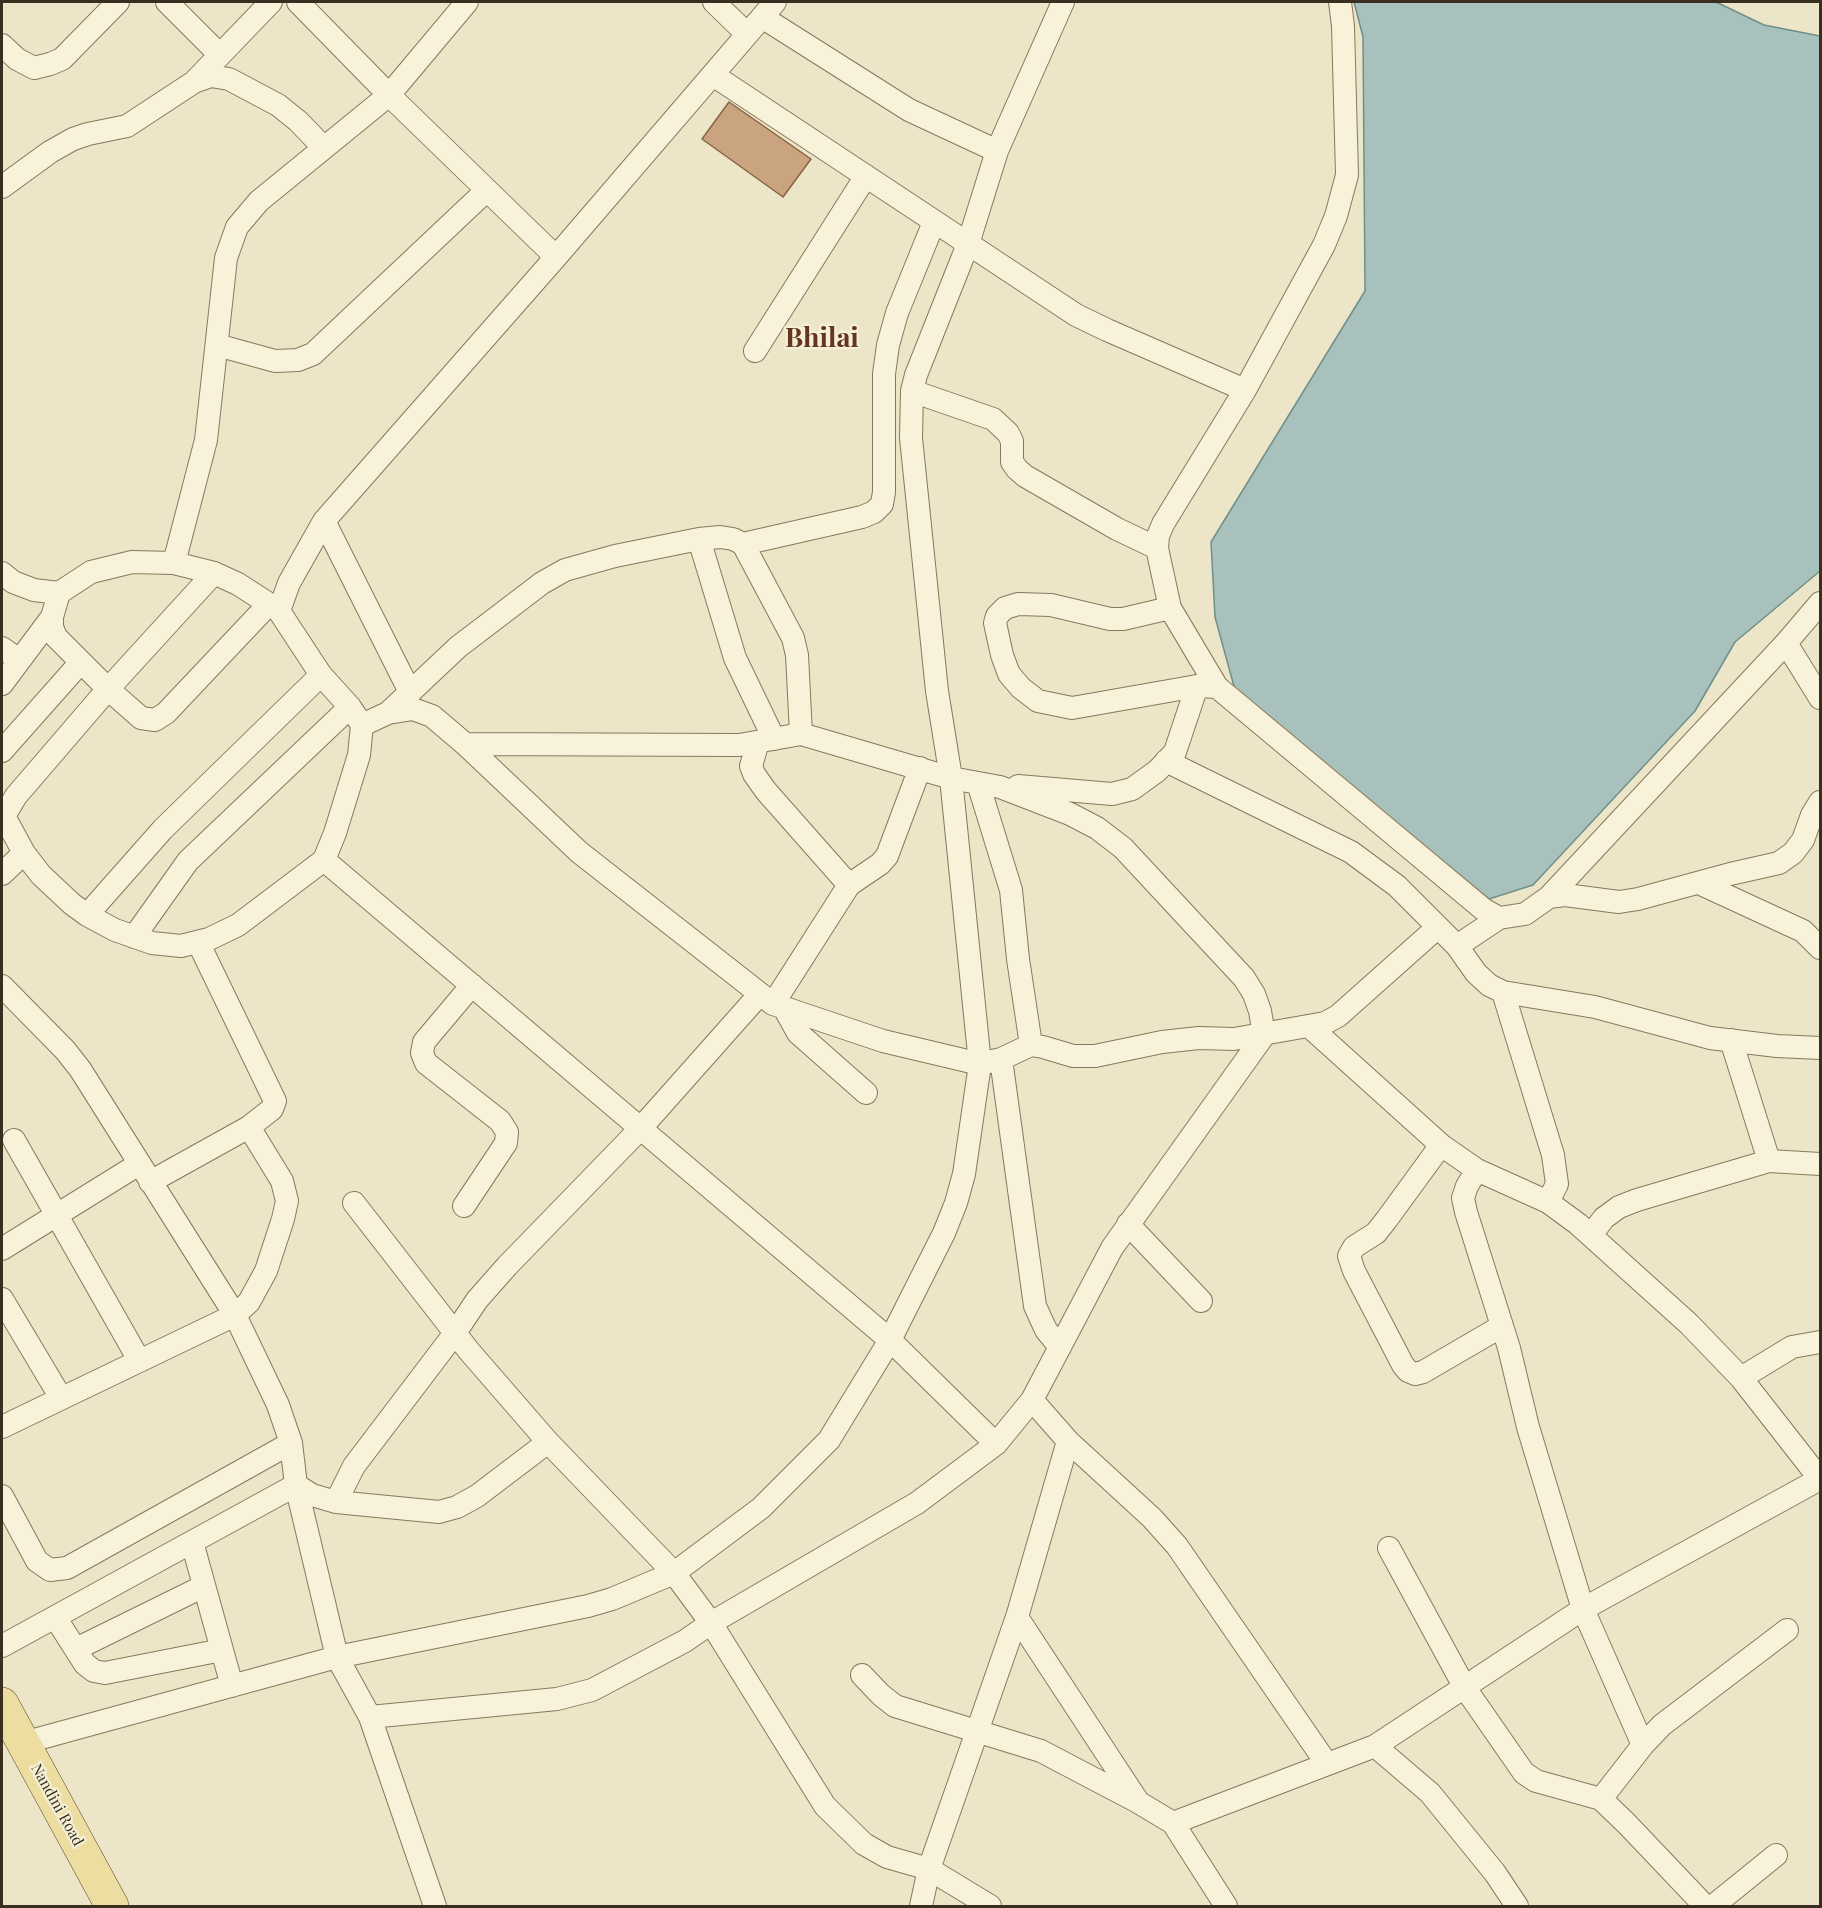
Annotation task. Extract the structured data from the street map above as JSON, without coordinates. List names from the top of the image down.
{
  "streets": {
    "main road": ["Nandini Road"]
  },
  "districts": ["Bhilai"]
}
